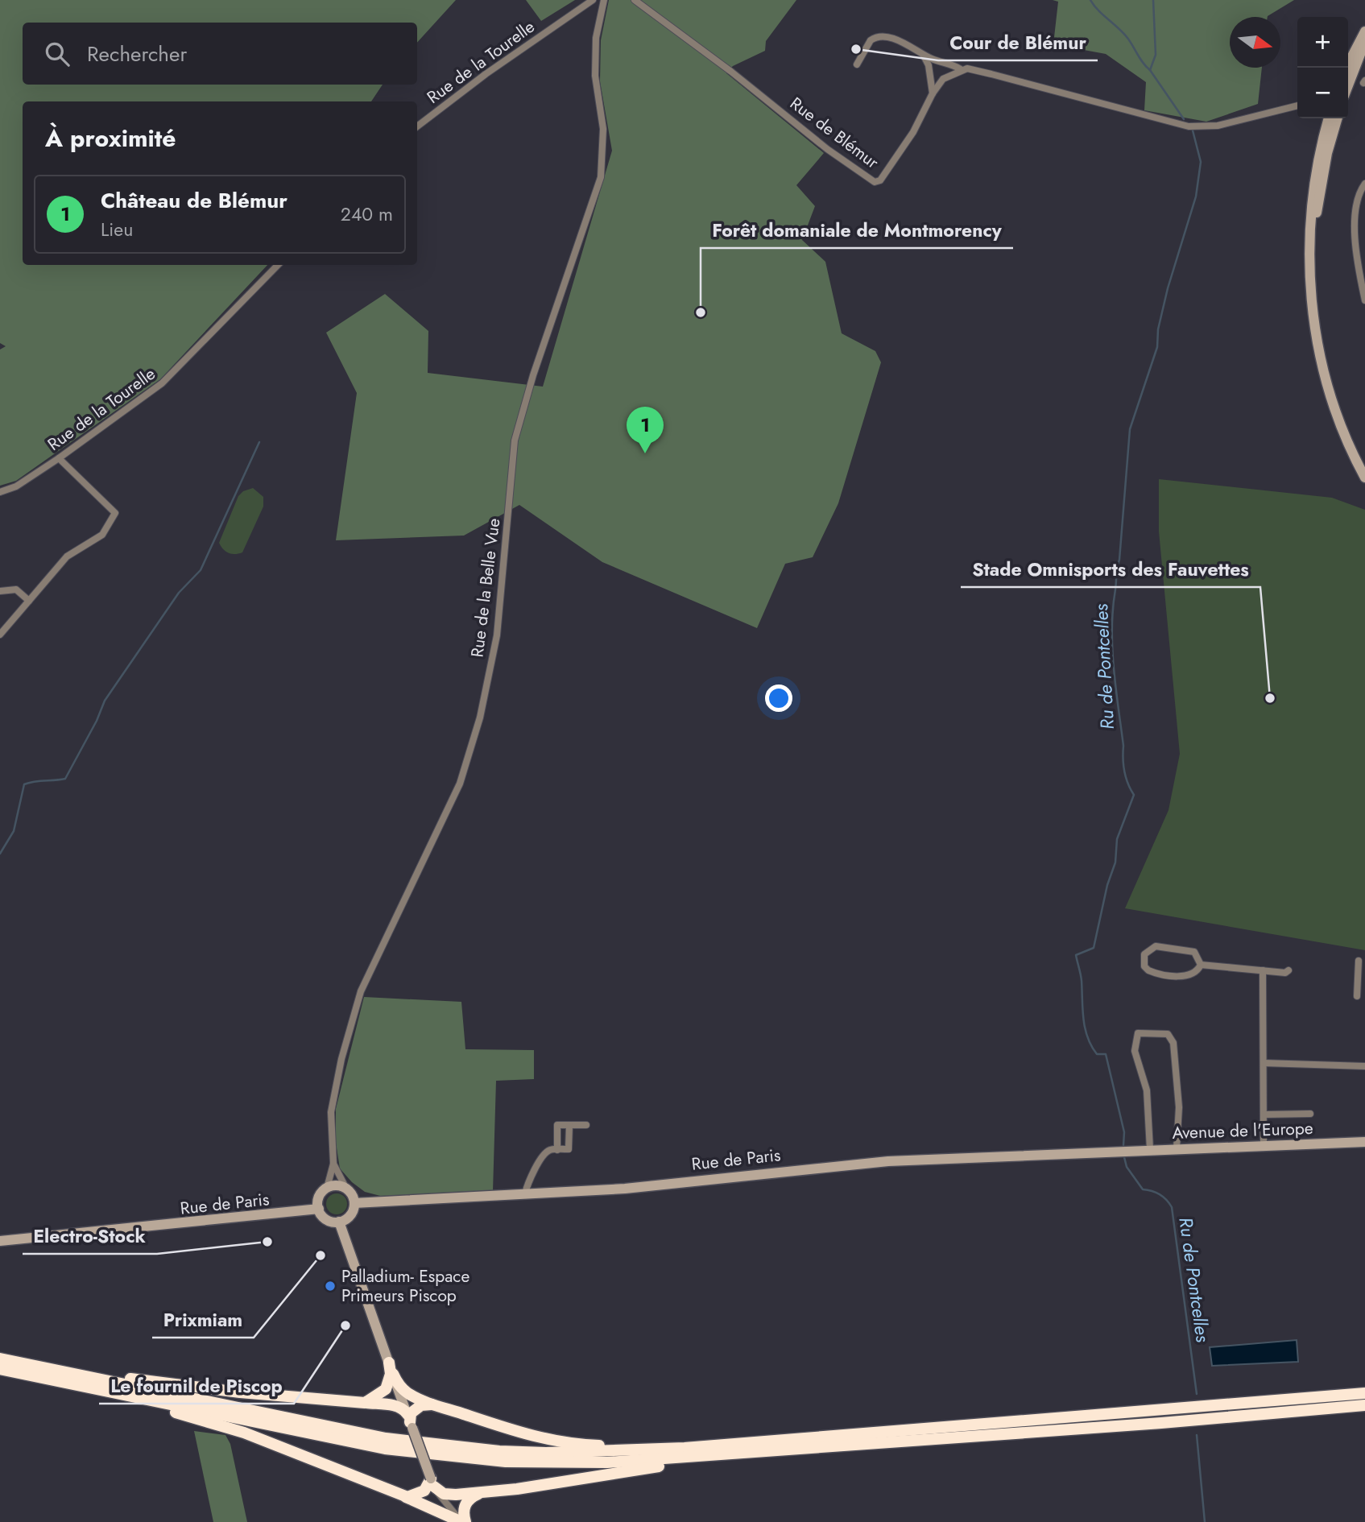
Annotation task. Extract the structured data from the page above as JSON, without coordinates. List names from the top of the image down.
{
  "streets": {
    "street": [
      "Rue de la Tourelle",
      "Rue de Blémur",
      "Rue de la Belle Vue",
      "Avenue de l'Europe",
      "Rue de Paris"
    ]
  },
  "crossings": [
    ["Rue de la Belle Vue", "Rue de Paris"],
    ["Avenue de l'Europe", "Rue de Paris"]
  ],
  "water": ["Ru de Pontcelles"],
  "places": [
    "Cour de Blémur",
    "Forêt domaniale de Montmorency",
    "Stade Omnisports des Fauvettes",
    "Electro-Stock",
    "Prixmiam",
    "Palladium- Espace Primeurs Piscop",
    "Le fournil de Piscop"
  ],
  "north": "right",
  "page": {
    "map_buttons": ["+", "−"],
    "search": "Rechercher",
    "heading": "À proximité",
    "list": [
      {
        "mark": "1",
        "name": "Château de Blémur",
        "note": "Lieu",
        "value": "240 m"
      }
    ],
    "pins": "1"
  }
}
